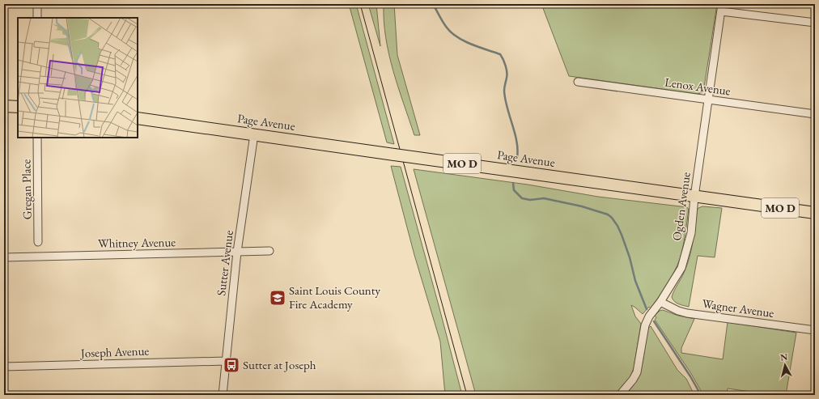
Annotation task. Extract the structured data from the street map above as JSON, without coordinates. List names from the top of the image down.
{
  "streets": {
    "main road": ["Page Avenue", "MO D"],
    "street": [
      "Lenox Avenue",
      "Gregan Place",
      "Ogden Avenue",
      "Whitney Avenue",
      "Sutter Avenue",
      "Wagner Avenue",
      "Joseph Avenue"
    ]
  },
  "crossings": [
    ["Lenox Avenue", "Ogden Avenue"],
    ["Page Avenue", "Ogden Avenue"],
    ["Page Avenue", "Sutter Avenue"],
    ["Ogden Avenue", "Wagner Avenue"],
    ["Whitney Avenue", "Sutter Avenue"],
    ["Sutter Avenue", "Joseph Avenue"]
  ],
  "places": {
    "school or university": ["Saint Louis County Fire Academy"],
    "bus stop": ["Sutter at Joseph"]
  },
  "north": "top"
}
